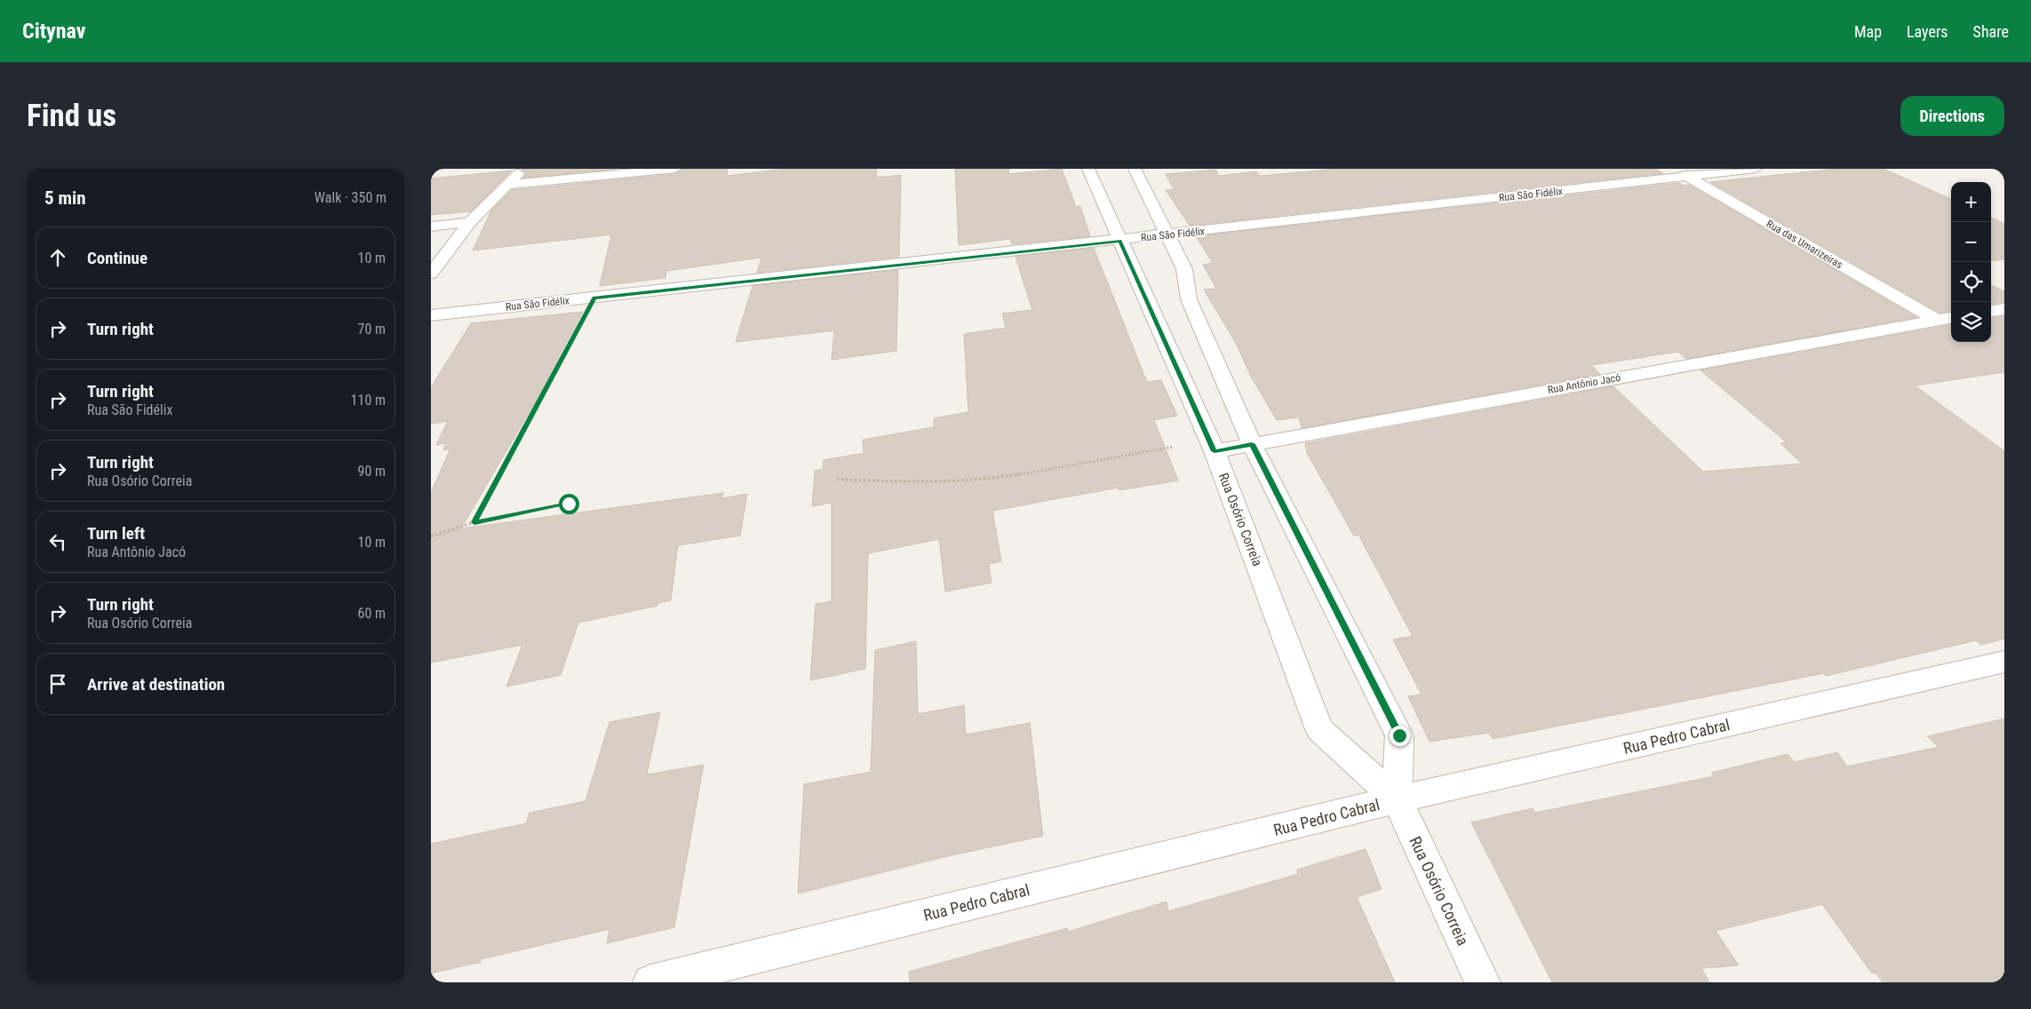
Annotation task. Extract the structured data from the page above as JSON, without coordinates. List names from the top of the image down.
{
  "streets": {
    "street": [
      "Rua São Fidélix",
      "Rua das Umarizeiras",
      "Rua Antônio Jacó",
      "Rua Osório Correia",
      "Rua Pedro Cabral"
    ]
  },
  "crossings": [
    ["Rua São Fidélix", "Rua das Umarizeiras"],
    ["Rua São Fidélix", "Rua Osório Correia"],
    ["Rua das Umarizeiras", "Rua Antônio Jacó"],
    ["Rua Antônio Jacó", "Rua Osório Correia"],
    ["Rua Osório Correia", "Rua Pedro Cabral"]
  ],
  "page": {
    "header": "Citynav",
    "nav": ["Map", "Layers", "Share"],
    "buttons": "Directions",
    "title": "Find us",
    "heading": ["5 min", "Walk · 350 m"],
    "map_buttons": ["+", "−"],
    "list": [
      ["Continue", "10 m"],
      ["Turn right", "70 m"],
      ["Turn right", "Rua São Fidélix", "110 m"],
      ["Turn right", "Rua Osório Correia", "90 m"],
      ["Turn left", "Rua Antônio Jacó", "10 m"],
      ["Turn right", "Rua Osório Correia", "60 m"],
      "Arrive at destination"
    ]
  }
}
